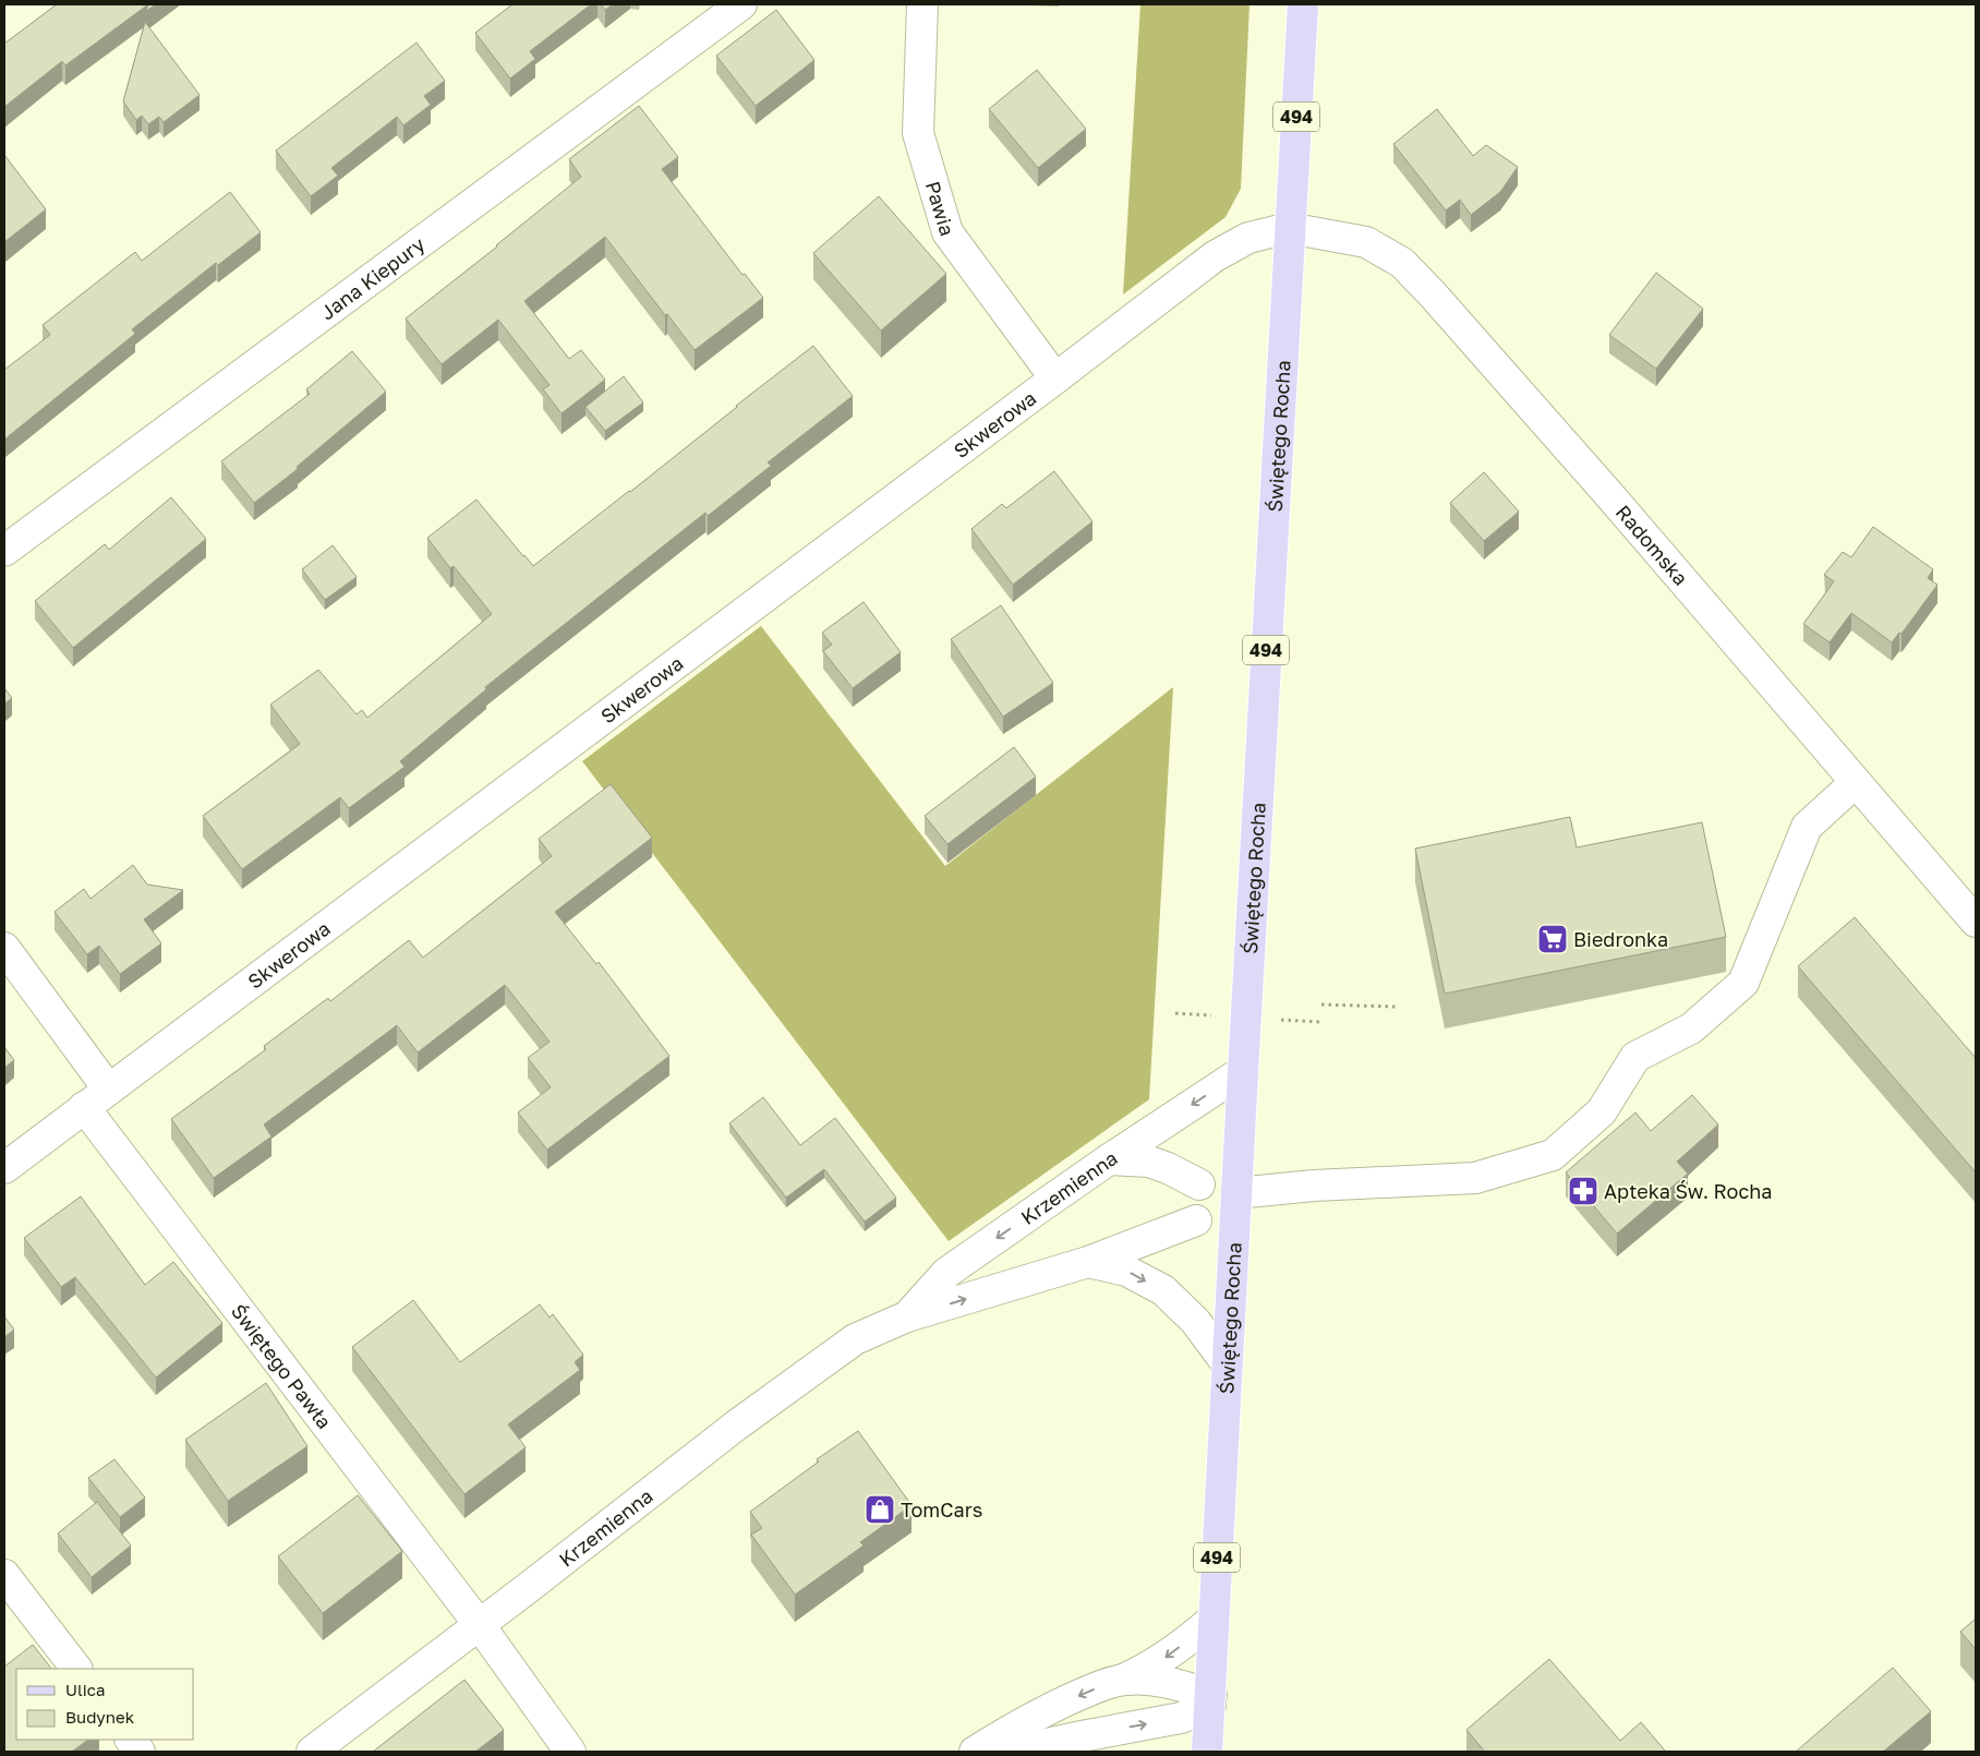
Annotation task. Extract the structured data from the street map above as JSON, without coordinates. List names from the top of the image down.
{
  "streets": {
    "main road": ["494", "Świętego Rocha"],
    "street": [
      "Pawia",
      "Jana Kiepury",
      "Skwerowa",
      "Radomska",
      "Krzemienna",
      "Świętego Pawła"
    ]
  },
  "crossings": [
    ["Pawia", "Skwerowa"],
    ["Skwerowa", "Świętego Rocha"],
    ["Skwerowa", "Radomska"],
    ["Skwerowa", "Świętego Pawła"],
    ["Świętego Rocha", "Radomska"],
    ["Świętego Rocha", "Krzemienna"],
    ["Krzemienna", "Świętego Pawła"]
  ],
  "places": {
    "supermarket": ["Biedronka"],
    "pharmacy": ["Apteka Św. Rocha"],
    "shop": ["TomCars"]
  },
  "legend": ["Ulica", "Budynek"]
}
